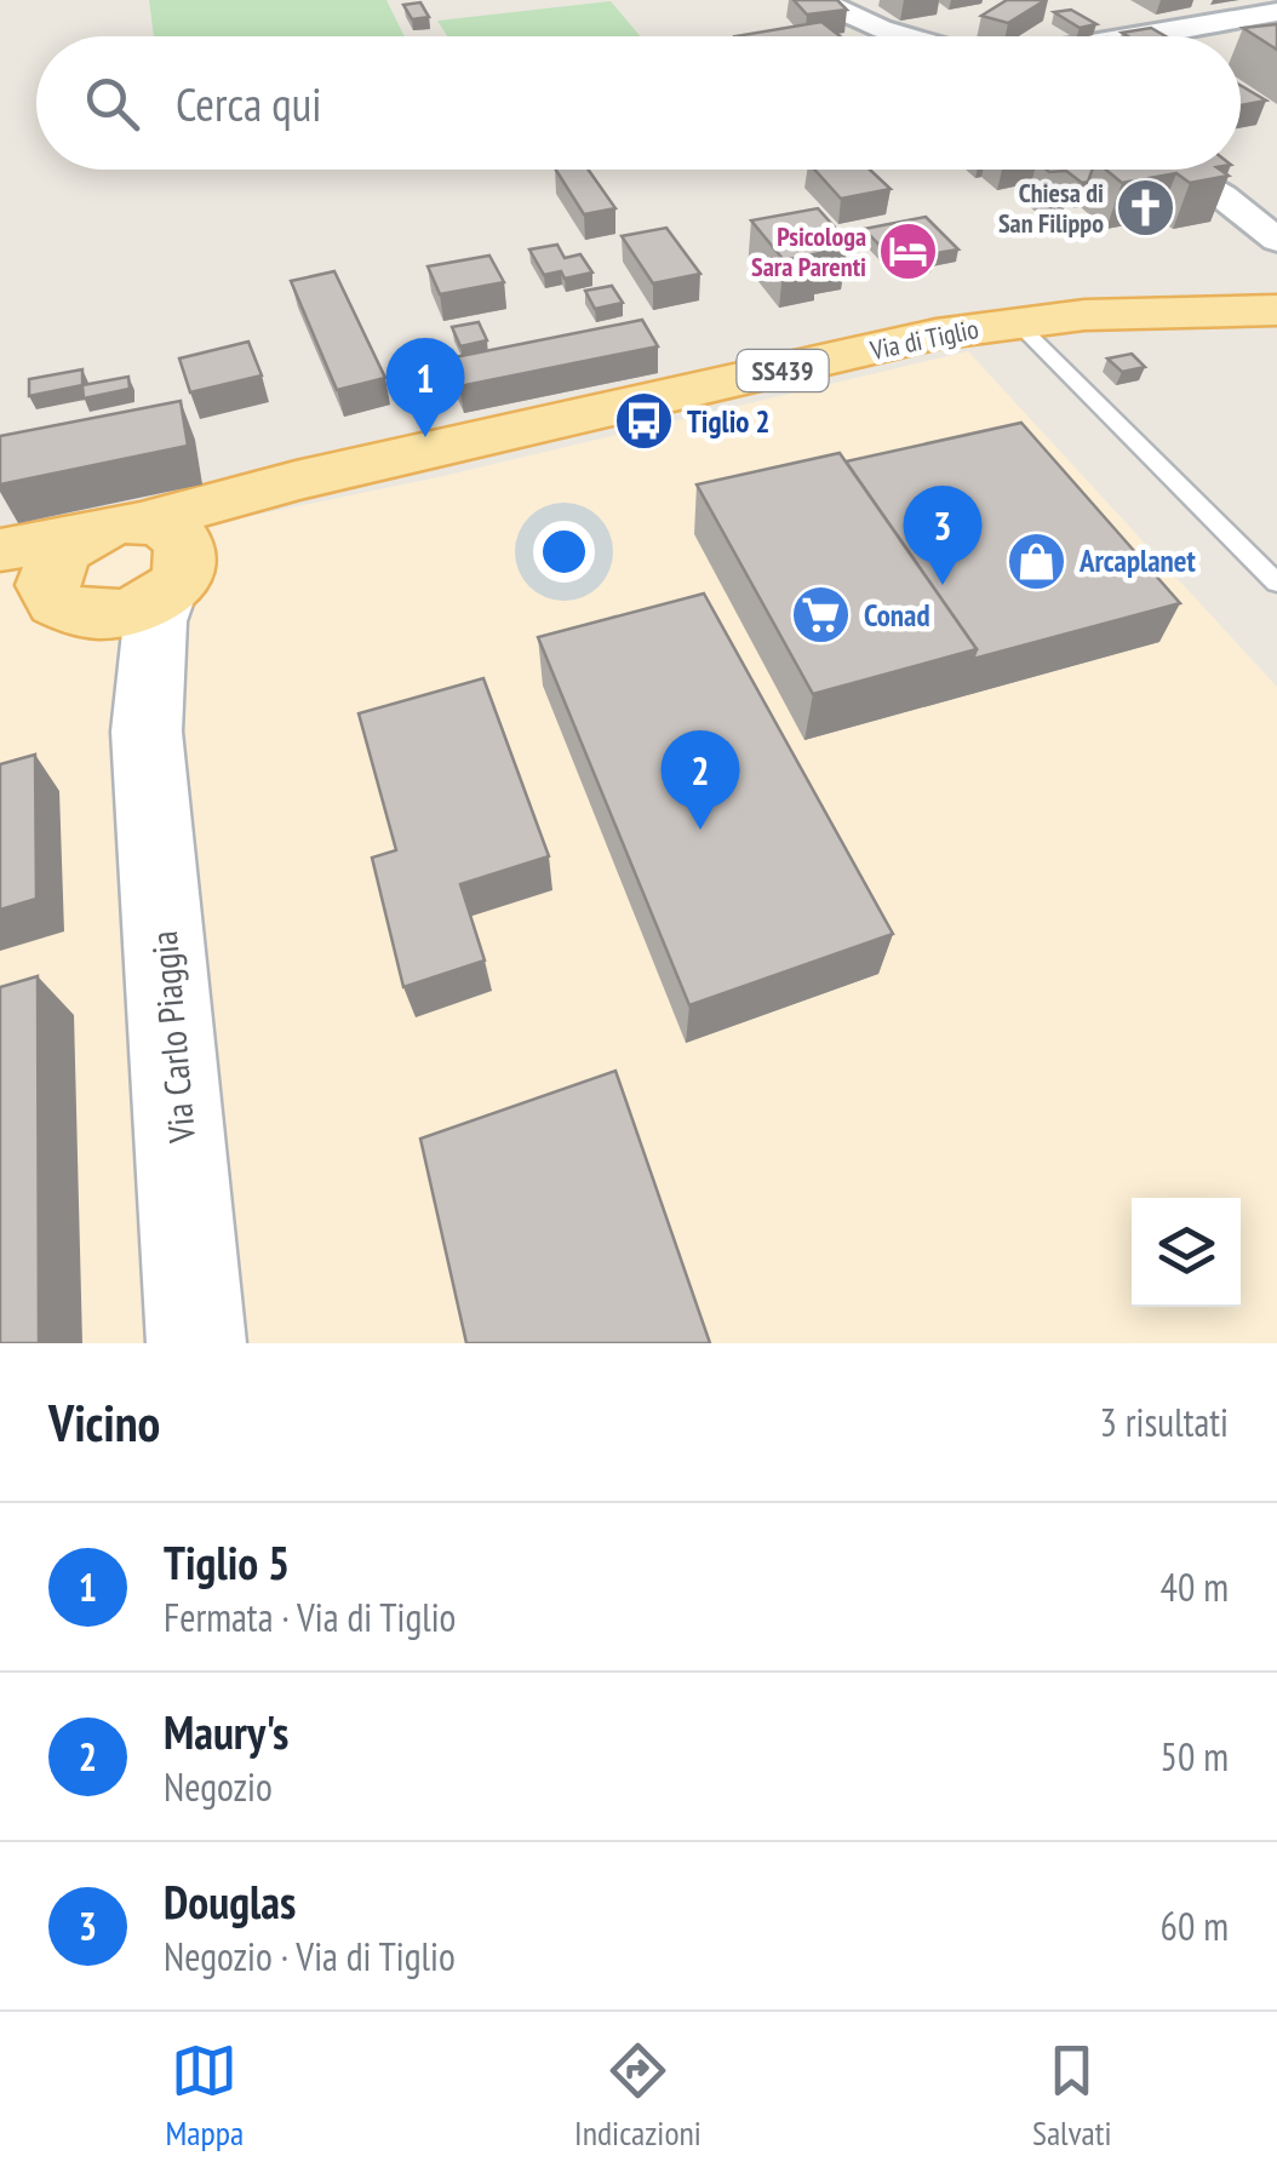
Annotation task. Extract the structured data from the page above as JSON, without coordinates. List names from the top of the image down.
{
  "streets": {
    "main road": ["Via di Tiglio", "SS439", "Via Carlo Piaggia"]
  },
  "crossings": [
    ["Via di Tiglio", "Via Carlo Piaggia"]
  ],
  "places": {
    "church": ["Chiesa di San Filippo"],
    "hotel": ["Psicologa Sara Parenti"],
    "bus stop": ["Tiglio 2"],
    "shop": ["Arcaplanet"],
    "supermarket": ["Conad"]
  },
  "page": {
    "search": "Cerca qui",
    "pins": ["1", "3", "2"],
    "heading": ["Vicino", "3 risultati"],
    "list": [
      {
        "mark": "1",
        "name": "Tiglio 5",
        "note": "Fermata · Via di Tiglio",
        "value": "40 m"
      },
      {
        "mark": "2",
        "name": "Maury's",
        "note": "Negozio",
        "value": "50 m"
      },
      {
        "mark": "3",
        "name": "Douglas",
        "note": "Negozio · Via di Tiglio",
        "value": "60 m"
      }
    ],
    "nav": ["Mappa", "Indicazioni", "Salvati"]
  }
}
